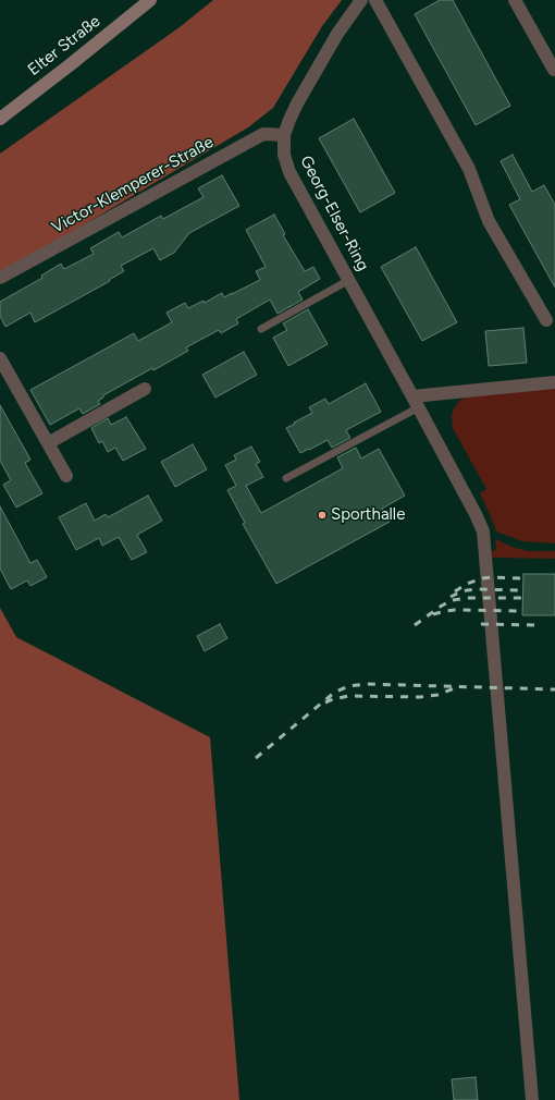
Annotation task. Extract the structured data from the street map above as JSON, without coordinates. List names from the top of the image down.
{
  "streets": {
    "main road": ["Elter Straße"],
    "street": ["Victor-Klemperer-Straße", "Georg-Elser-Ring"]
  },
  "crossings": [
    ["Victor-Klemperer-Straße", "Georg-Elser-Ring"]
  ],
  "places": ["Sporthalle"]
}
